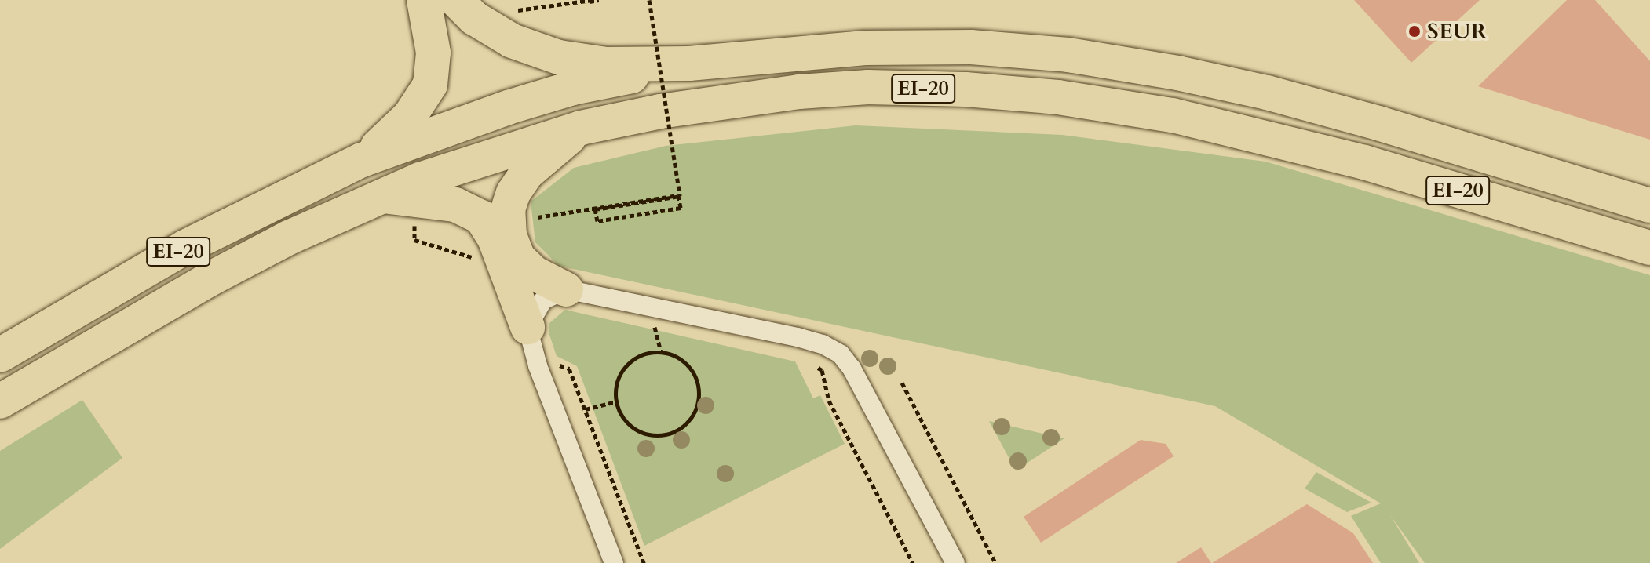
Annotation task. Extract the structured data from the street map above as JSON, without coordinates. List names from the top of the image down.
{
  "streets": {
    "highway": ["EI-20"]
  },
  "places": ["SEUR"]
}
